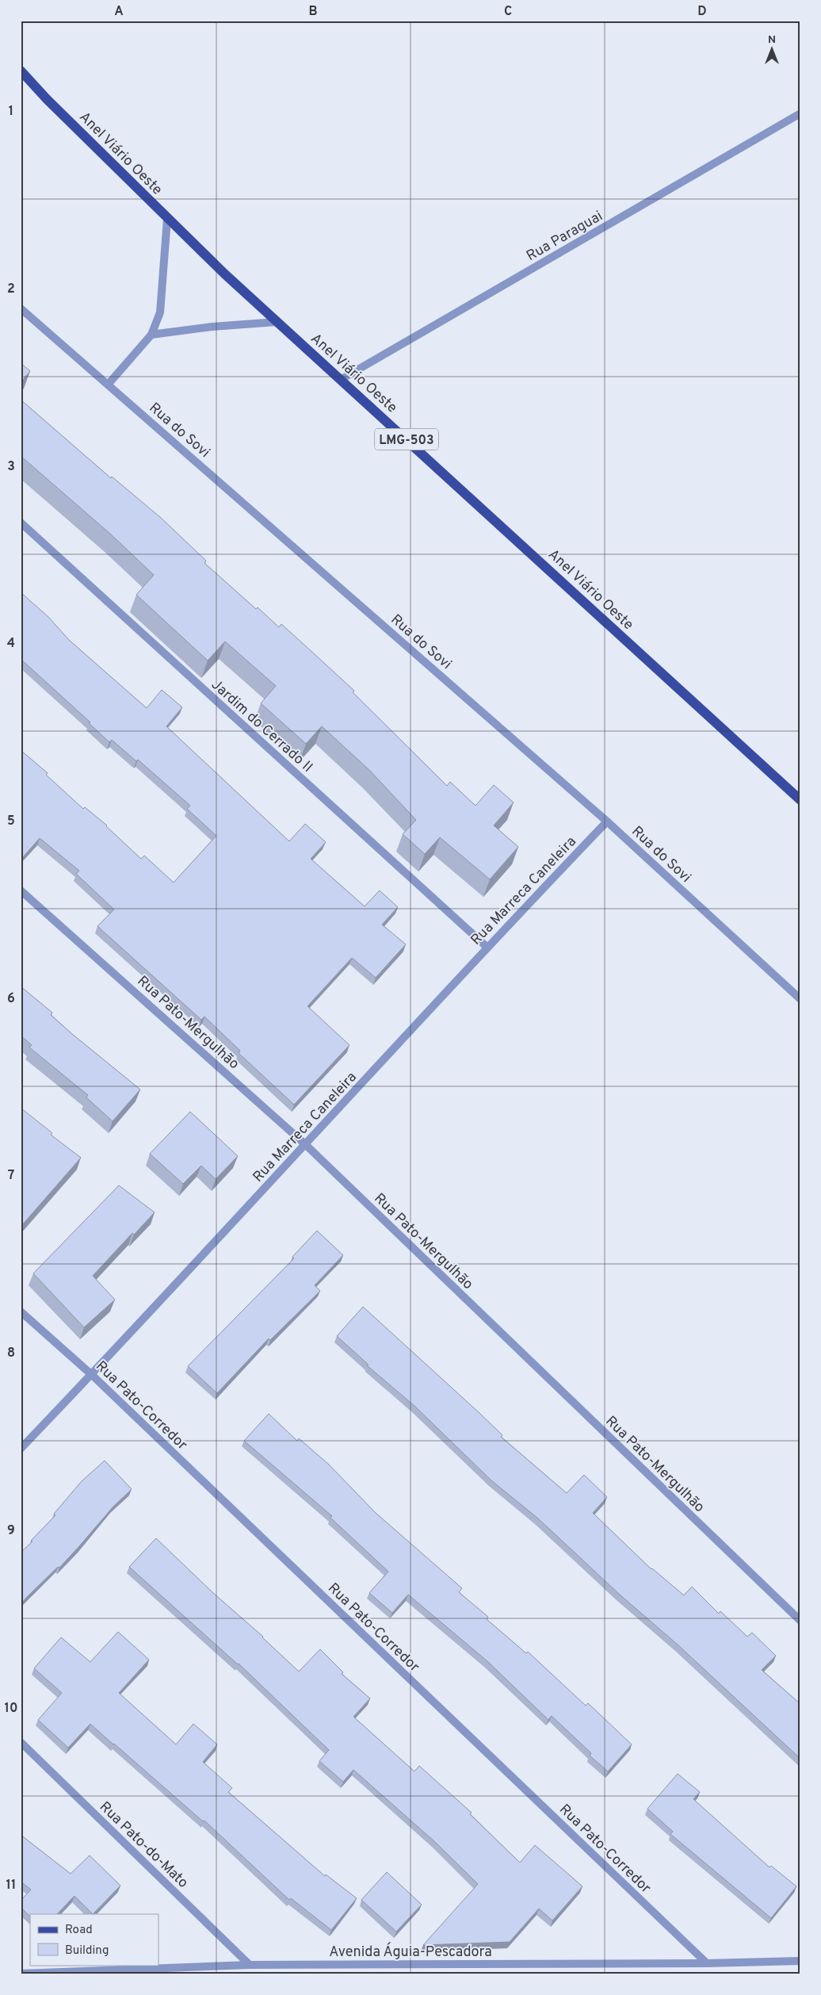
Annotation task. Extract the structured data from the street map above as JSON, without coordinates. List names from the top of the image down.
{
  "streets": {
    "main road": ["Anel Viário Oeste", "LMG-503"],
    "street": [
      "Rua Paraguai",
      "Rua do Sovi",
      "Jardim do Cerrado II",
      "Rua Marreca Caneleira",
      "Rua Pato-Mergulhão",
      "Rua Pato-Corredor",
      "Rua Pato-do-Mato",
      "Avenida Águia-Pescadora"
    ]
  },
  "crossings": [
    ["Anel Viário Oeste", "Rua Paraguai"],
    ["Rua do Sovi", "Rua Marreca Caneleira"],
    ["Jardim do Cerrado II", "Rua Marreca Caneleira"],
    ["Rua Marreca Caneleira", "Rua Pato-Mergulhão"],
    ["Rua Marreca Caneleira", "Rua Pato-Corredor"],
    ["Rua Pato-Corredor", "Avenida Águia-Pescadora"],
    ["Rua Pato-do-Mato", "Avenida Águia-Pescadora"]
  ],
  "legend": ["Road", "Building"],
  "north": "top",
  "grid": {
    "columns": [
      "A",
      "B",
      "C",
      "D"
    ],
    "rows": [
      "1",
      "2",
      "3",
      "4",
      "5",
      "6",
      "7",
      "8",
      "9",
      "10",
      "11"
    ]
  }
}
